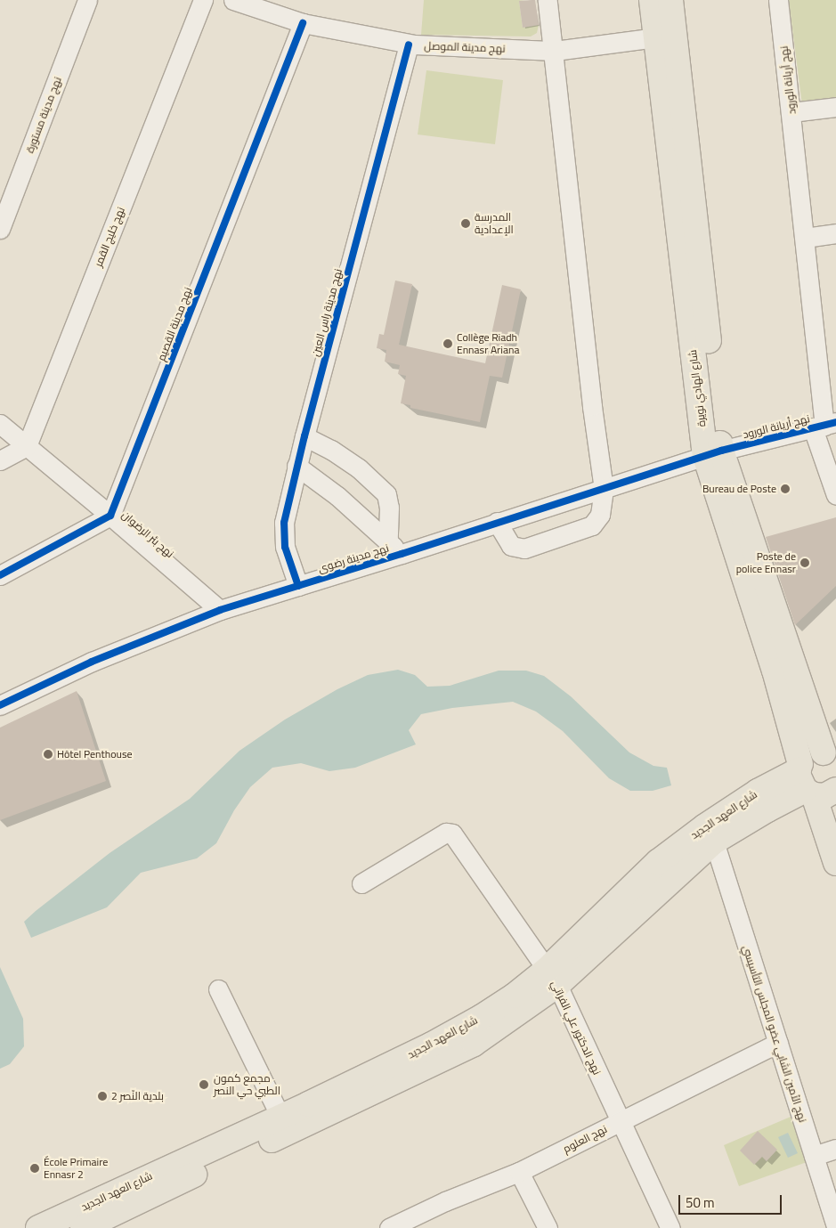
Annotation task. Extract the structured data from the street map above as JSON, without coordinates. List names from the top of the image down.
{
  "streets": {
    "main road": ["شارع الهادي نويرة", "شارع العهد الجديد"],
    "street": [
      "نهج مدينة الموصل",
      "نهج أريانة الورود",
      "نهج مدينة مستورة",
      "نهج خليج القمر",
      "نهج مدينة راس العين",
      "نهج مدينة القصيم",
      "نهج بئر الرضوان",
      "نهج مدينة رضوى",
      "نهج الدكتور علي الفراتي",
      "نهج الأمين الشابي عضو المجلس التأسيسي",
      "نهج العلوم"
    ]
  },
  "crossings": [
    ["نهج مدينة الموصل", "نهج مدينة راس العين"],
    ["نهج مدينة الموصل", "نهج مدينة القصيم"],
    ["نهج مدينة الموصل", "شارع الهادي نويرة"],
    ["نهج أريانة الورود", "شارع الهادي نويرة"],
    ["نهج أريانة الورود", "نهج مدينة رضوى"],
    ["نهج خليج القمر", "نهج بئر الرضوان"],
    ["نهج مدينة راس العين", "نهج مدينة رضوى"],
    ["نهج مدينة القصيم", "نهج بئر الرضوان"],
    ["شارع الهادي نويرة", "نهج مدينة رضوى"],
    ["شارع الهادي نويرة", "شارع العهد الجديد"],
    ["نهج بئر الرضوان", "نهج مدينة رضوى"],
    ["شارع العهد الجديد", "نهج الدكتور علي الفراتي"],
    ["شارع العهد الجديد", "نهج الأمين الشابي عضو المجلس التأسيسي"],
    ["نهج الدكتور علي الفراتي", "نهج العلوم"],
    ["نهج الأمين الشابي عضو المجلس التأسيسي", "نهج العلوم"]
  ],
  "places": [
    "المدرسة الإعدادية",
    "Collège Riadh Ennasr Ariana",
    "Bureau de Poste",
    "Poste de police Ennasr",
    "Hôtel Penthouse",
    "مجمع كمون الطبي حي النصر",
    "بلدية النّصر 2",
    "École Primaire Ennasr 2"
  ],
  "scale_bar": "50 m"
}
